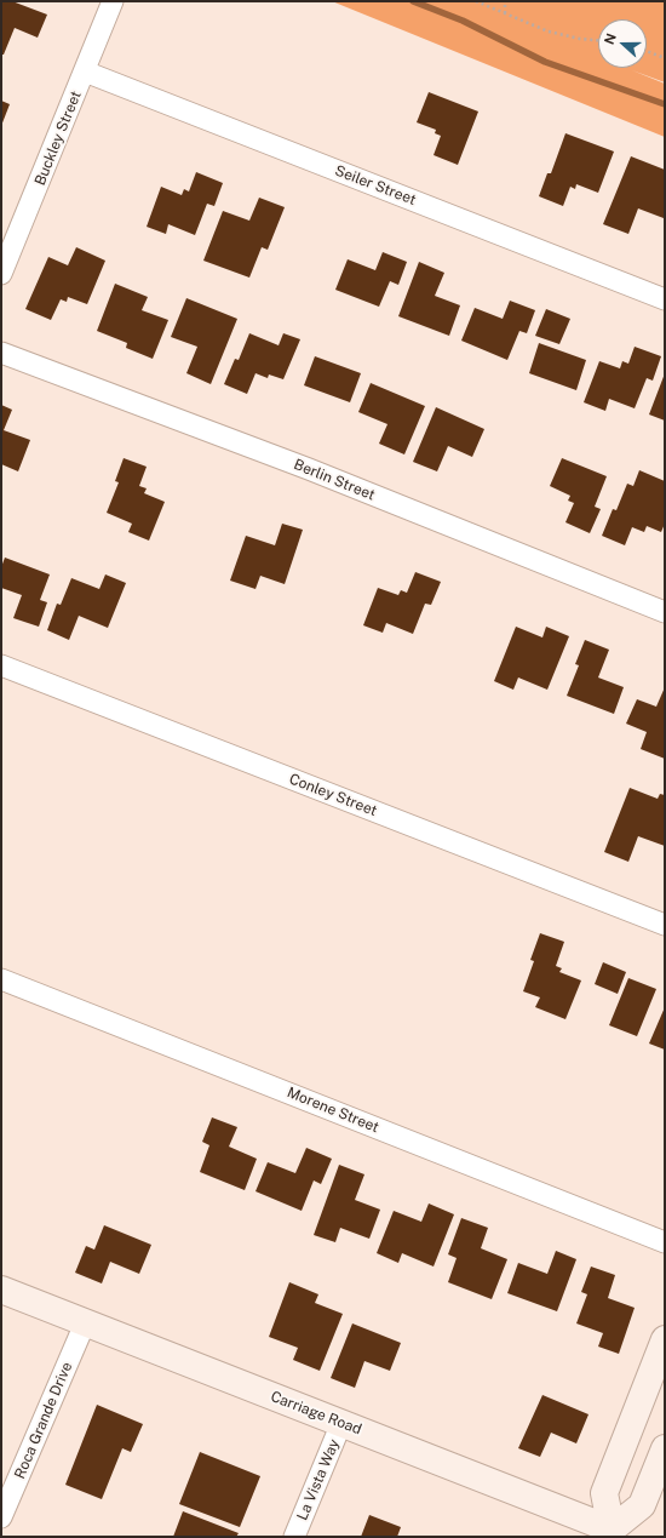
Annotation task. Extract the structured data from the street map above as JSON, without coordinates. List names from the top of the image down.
{
  "streets": {
    "street": [
      "Buckley Street",
      "Seiler Street",
      "Berlin Street",
      "Conley Street",
      "Morene Street",
      "Carriage Road",
      "Roca Grande Drive",
      "La Vista Way"
    ]
  },
  "crossings": [
    ["Buckley Street", "Seiler Street"],
    ["Carriage Road", "Roca Grande Drive"],
    ["Carriage Road", "La Vista Way"]
  ],
  "north": "left"
}
